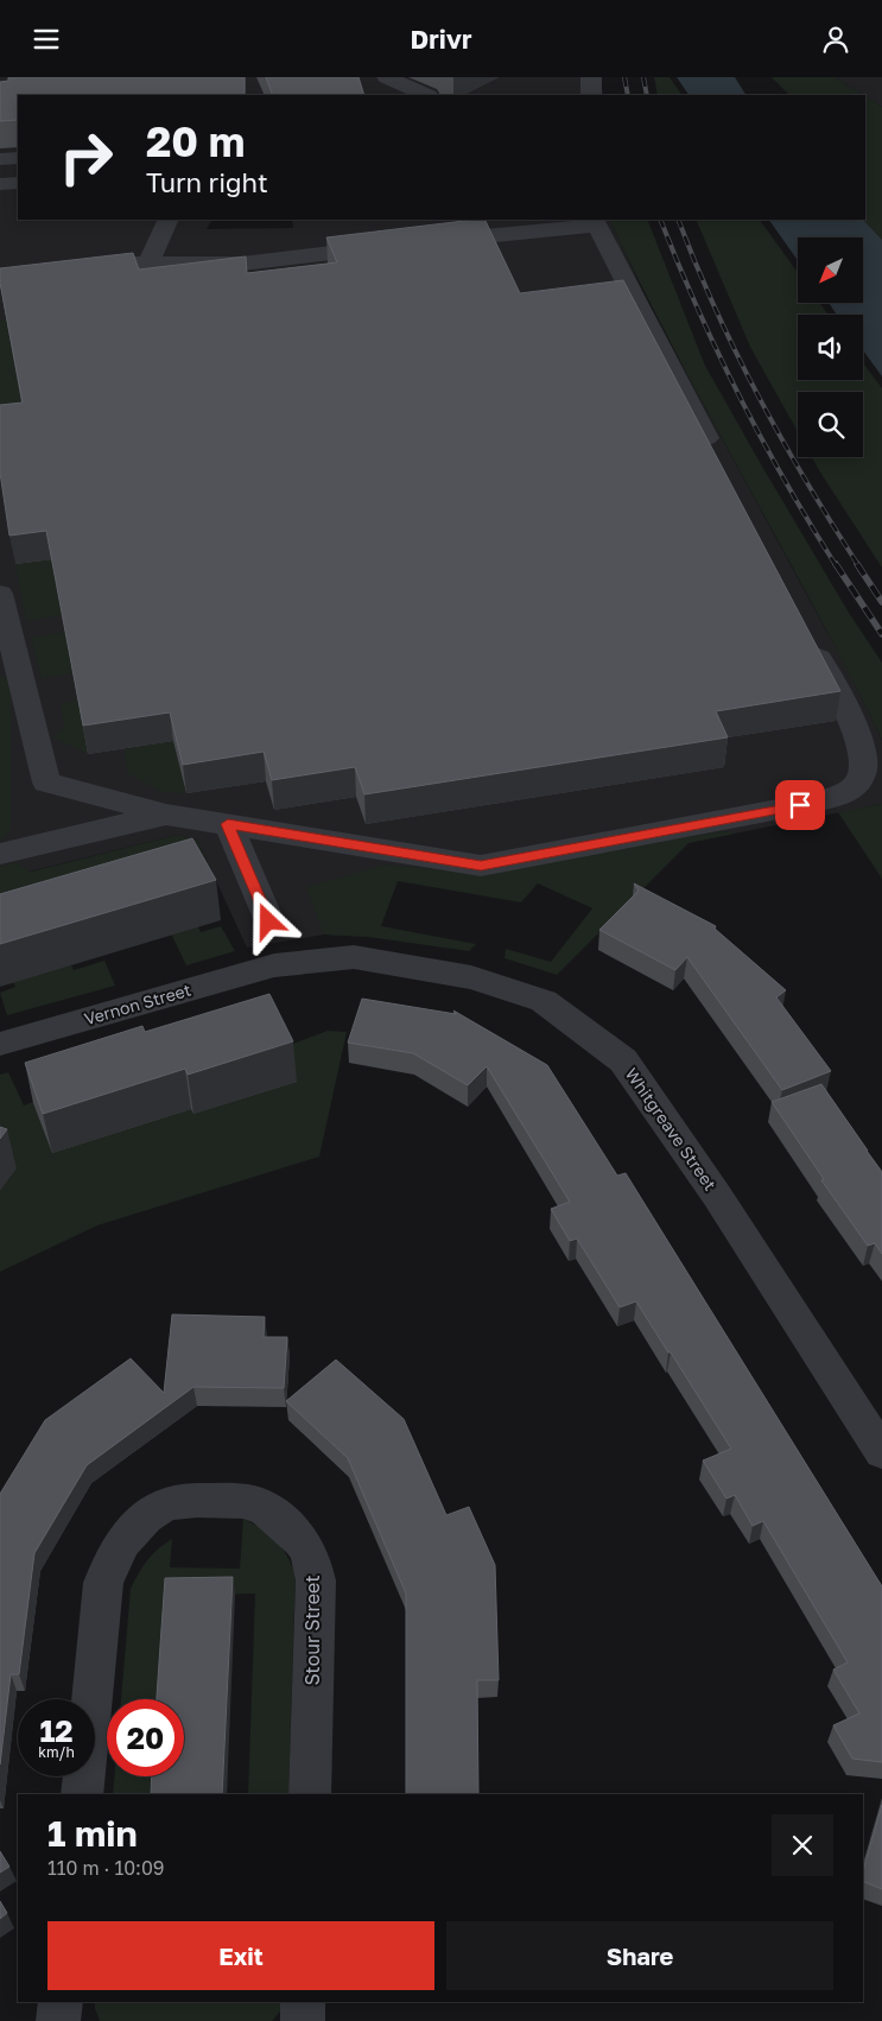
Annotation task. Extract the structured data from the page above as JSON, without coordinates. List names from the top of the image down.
{
  "streets": {
    "street": ["Vernon Street", "Whitgreave Street", "Stour Street"]
  },
  "crossings": [
    ["Vernon Street", "Whitgreave Street"]
  ],
  "north": "bottom left",
  "page": {
    "header": "Drivr",
    "turn": ["20 m", "Turn right"],
    "speed": "12 km/h",
    "limit": "20",
    "heading": ["1 min", "110 m · 10:09"],
    "buttons": ["Exit", "Share"]
  }
}
